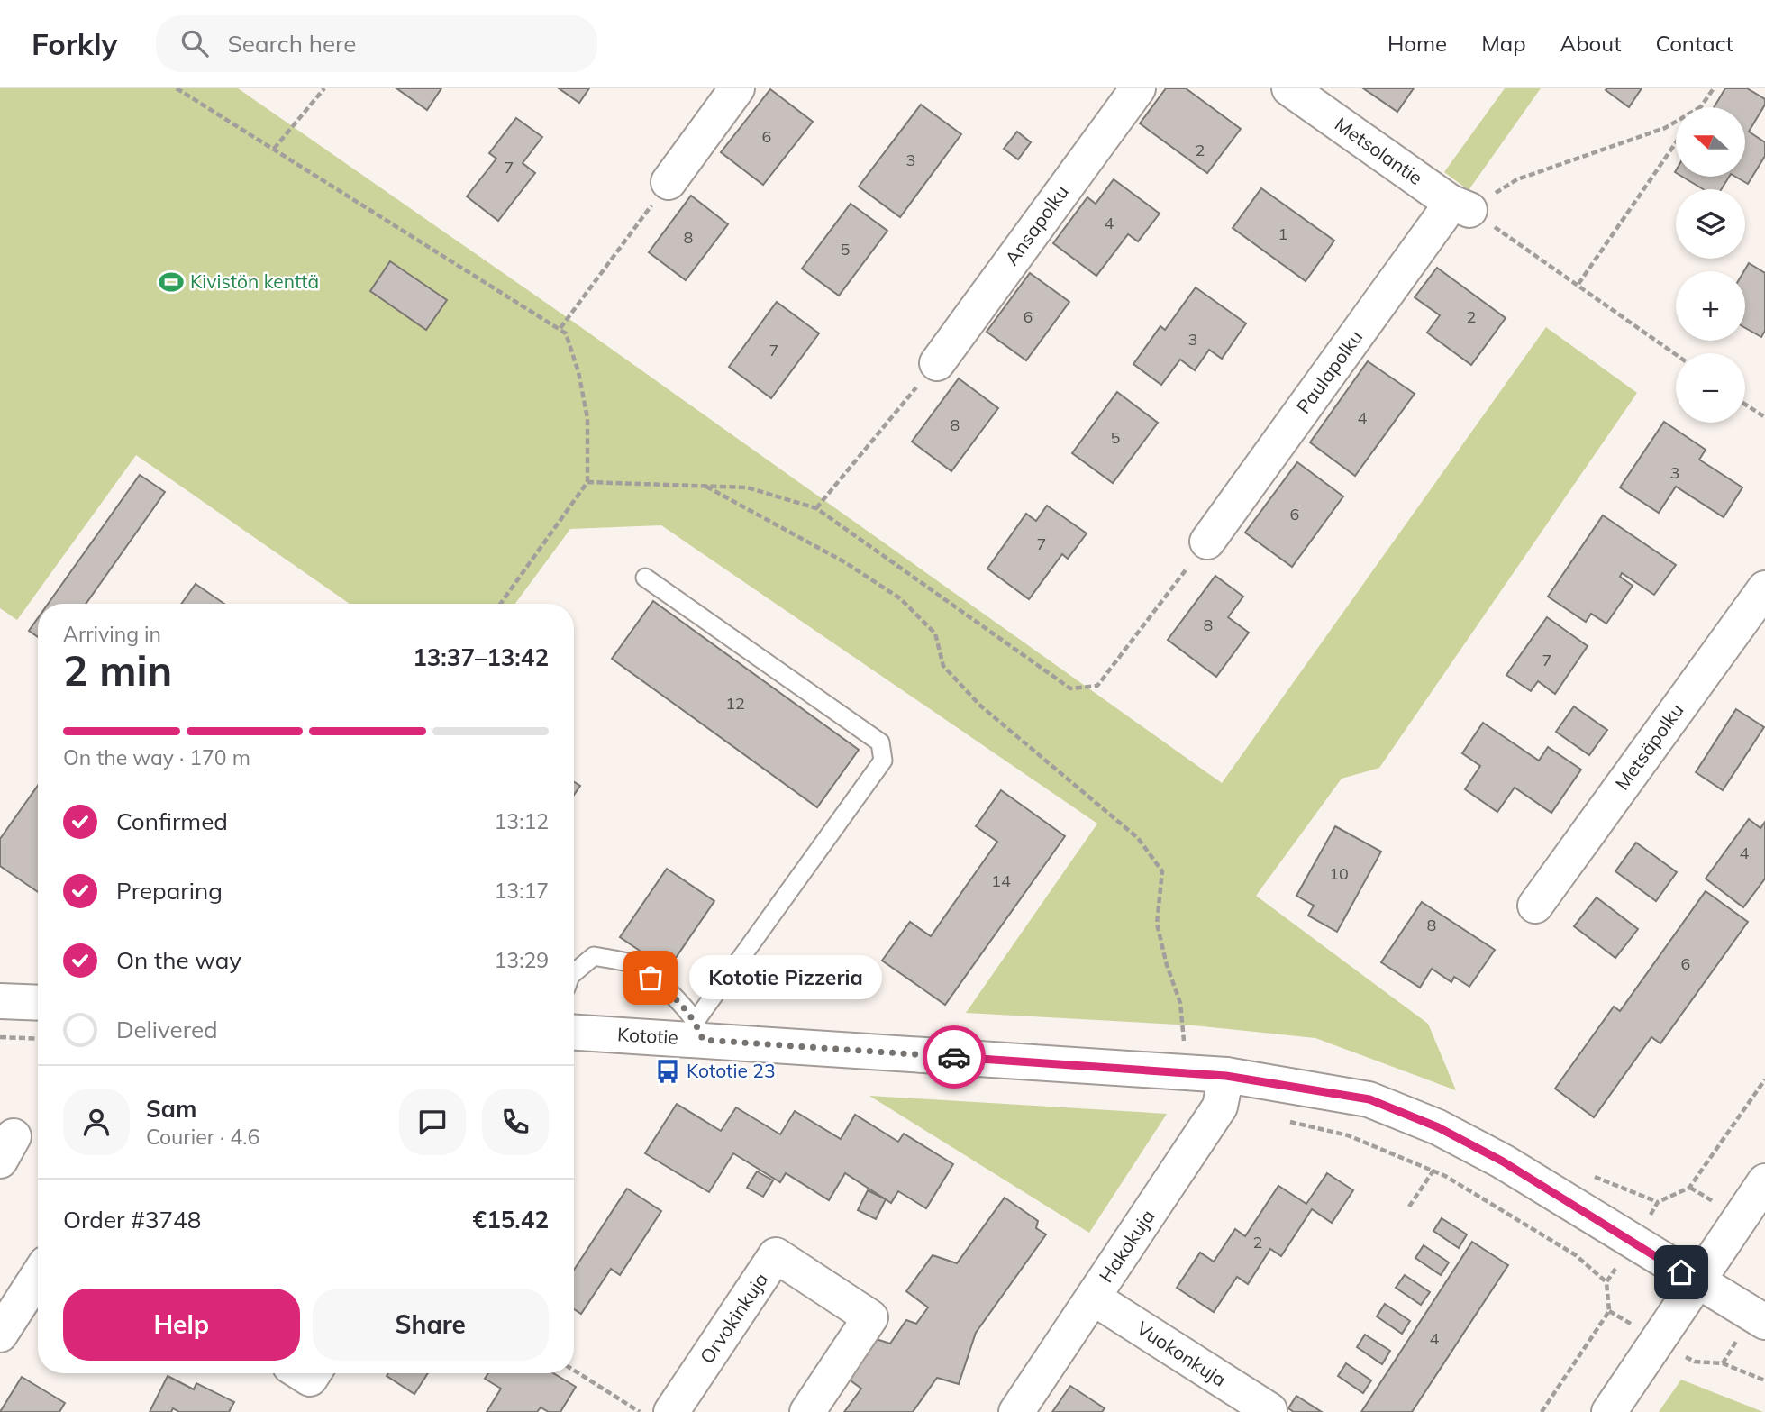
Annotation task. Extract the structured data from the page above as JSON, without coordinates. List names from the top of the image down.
{
  "streets": {
    "street": [
      "Metsolantie",
      "Ansapolku",
      "Paulapolku",
      "Metsäpolku",
      "Kototie",
      "Hakokuja",
      "Orvokinkuja",
      "Vuokonkuja"
    ]
  },
  "crossings": [
    ["Metsolantie", "Paulapolku"],
    ["Kototie", "Hakokuja"],
    ["Hakokuja", "Vuokonkuja"]
  ],
  "places": {
    "sports": ["Kivistön kenttä"],
    "other": ["Kototie Pizzeria"],
    "bus stop": ["Kototie 23"]
  },
  "house_numbers": [
    "6",
    "2",
    "3",
    "7",
    "4",
    "1",
    "8",
    "5",
    "6",
    "2",
    "3",
    "7",
    "4",
    "8",
    "5",
    "3",
    "6",
    "7",
    "8",
    "7",
    "12",
    "4",
    "10",
    "14",
    "8",
    "6",
    "2",
    "4"
  ],
  "north": "left",
  "page": {
    "header": "Forkly",
    "search": "Search here",
    "nav": [
      "Home",
      "Map",
      "About",
      "Contact"
    ],
    "map_buttons": ["+", "−"],
    "heading": ["2 min", "Arriving in", "13:37–13:42"],
    "panel": [
      "Sam",
      "Courier · 4.6",
      "Order #3748",
      "€15.42"
    ],
    "bar": "On the way · 170 m",
    "list": [
      ["Confirmed", "13:12"],
      ["Preparing", "13:17"],
      ["On the way", "13:29"],
      "Delivered"
    ],
    "bubble": "Kototie Pizzeria",
    "buttons": ["Help", "Share"]
  }
}
